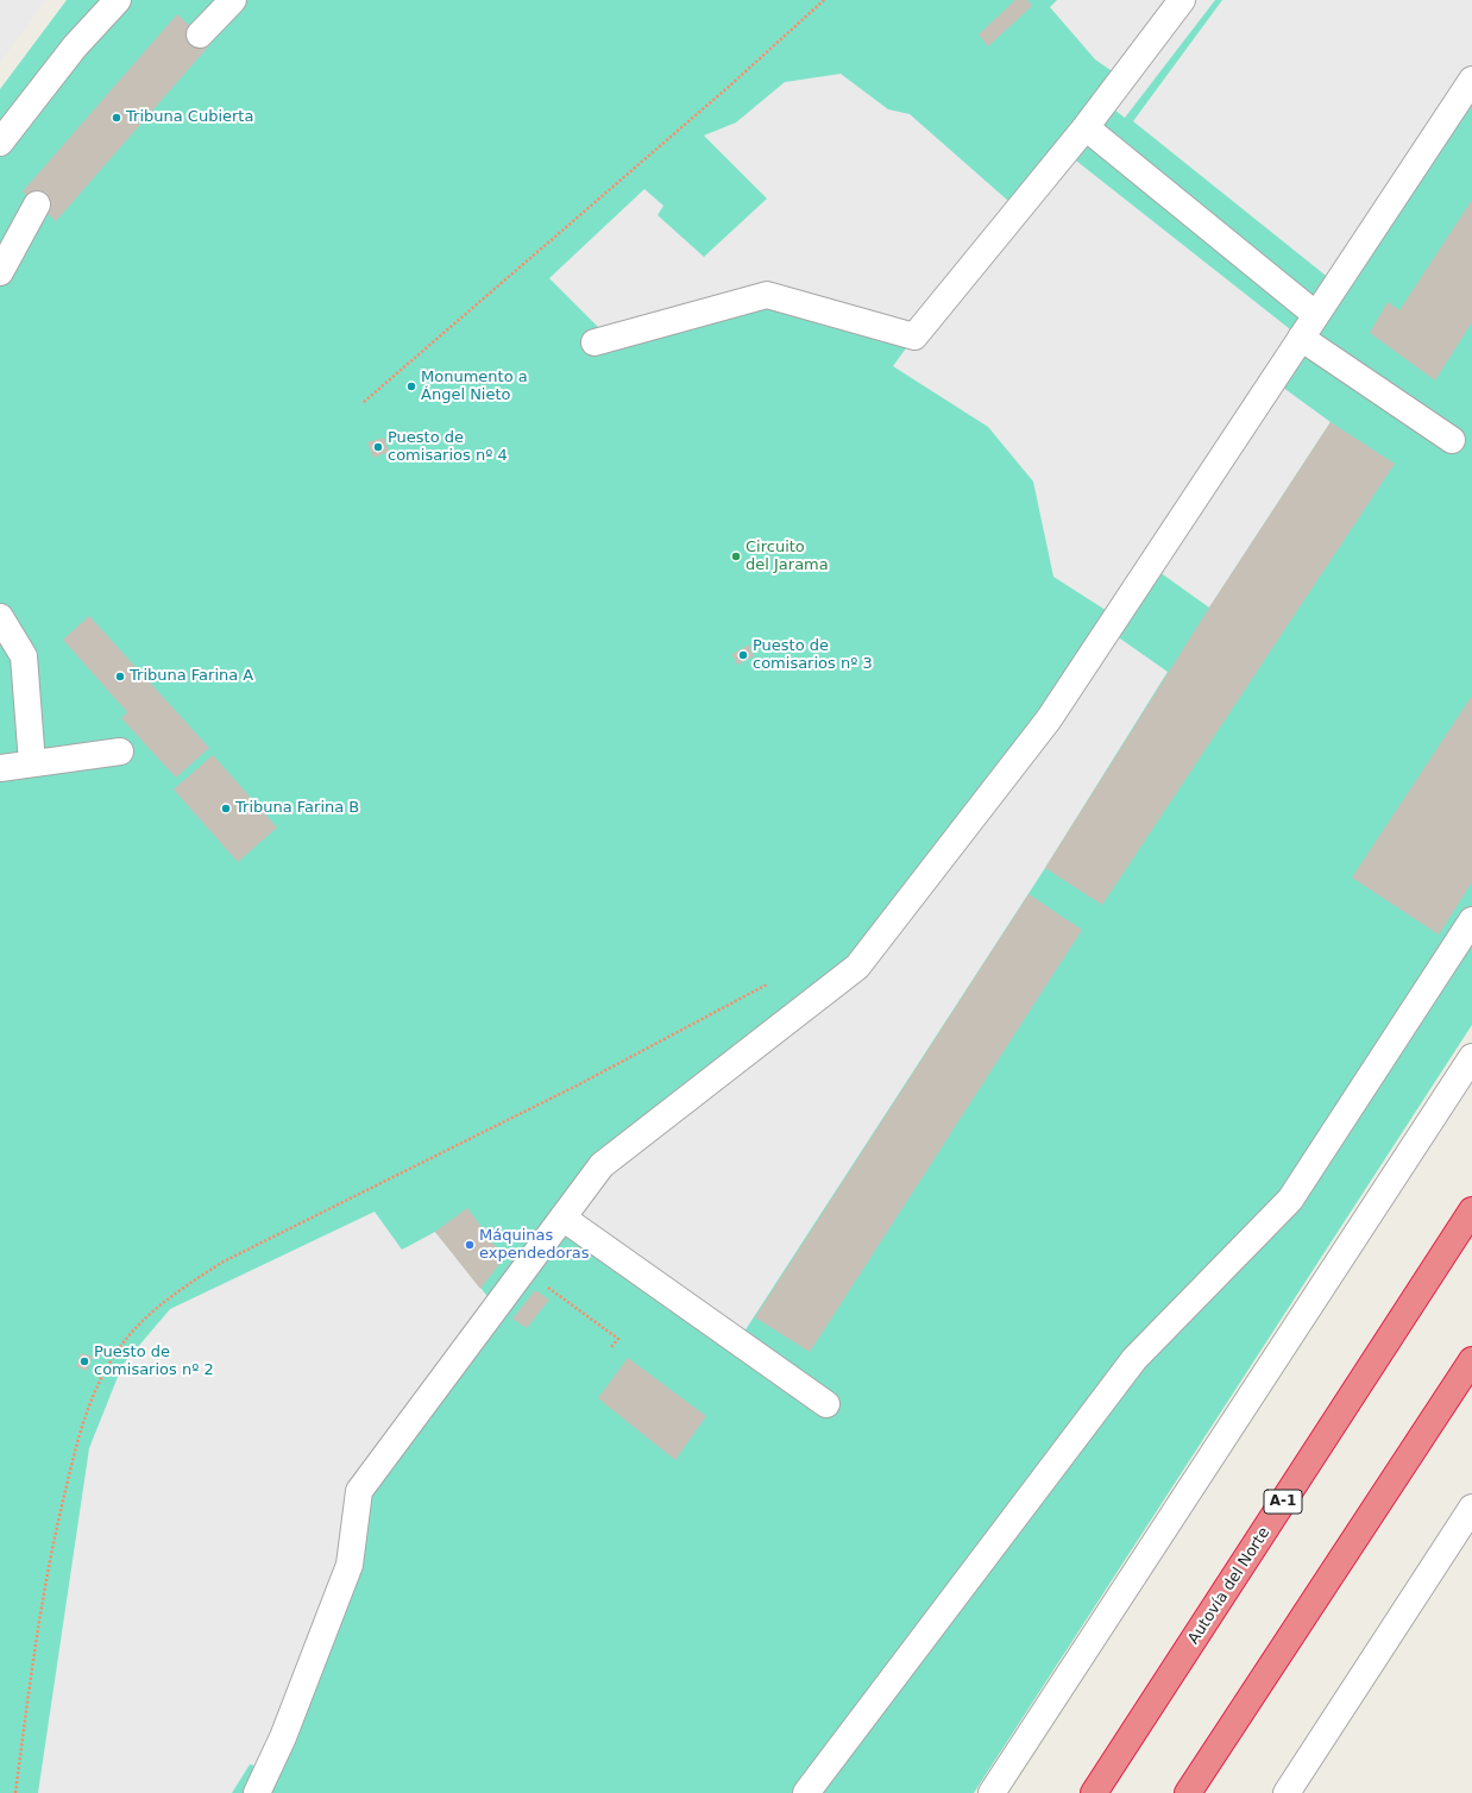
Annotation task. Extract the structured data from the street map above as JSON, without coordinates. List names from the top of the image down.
{
  "streets": {
    "highway": ["A-1", "Autovía del Norte"]
  },
  "places": [
    "Tribuna Cubierta",
    "Monumento a Ángel Nieto",
    "Puesto de comisarios nº 4",
    "Circuito del Jarama",
    "Puesto de comisarios nº 3",
    "Tribuna Farina A",
    "Tribuna Farina B",
    "Máquinas expendedoras",
    "Puesto de comisarios nº 2"
  ]
}
